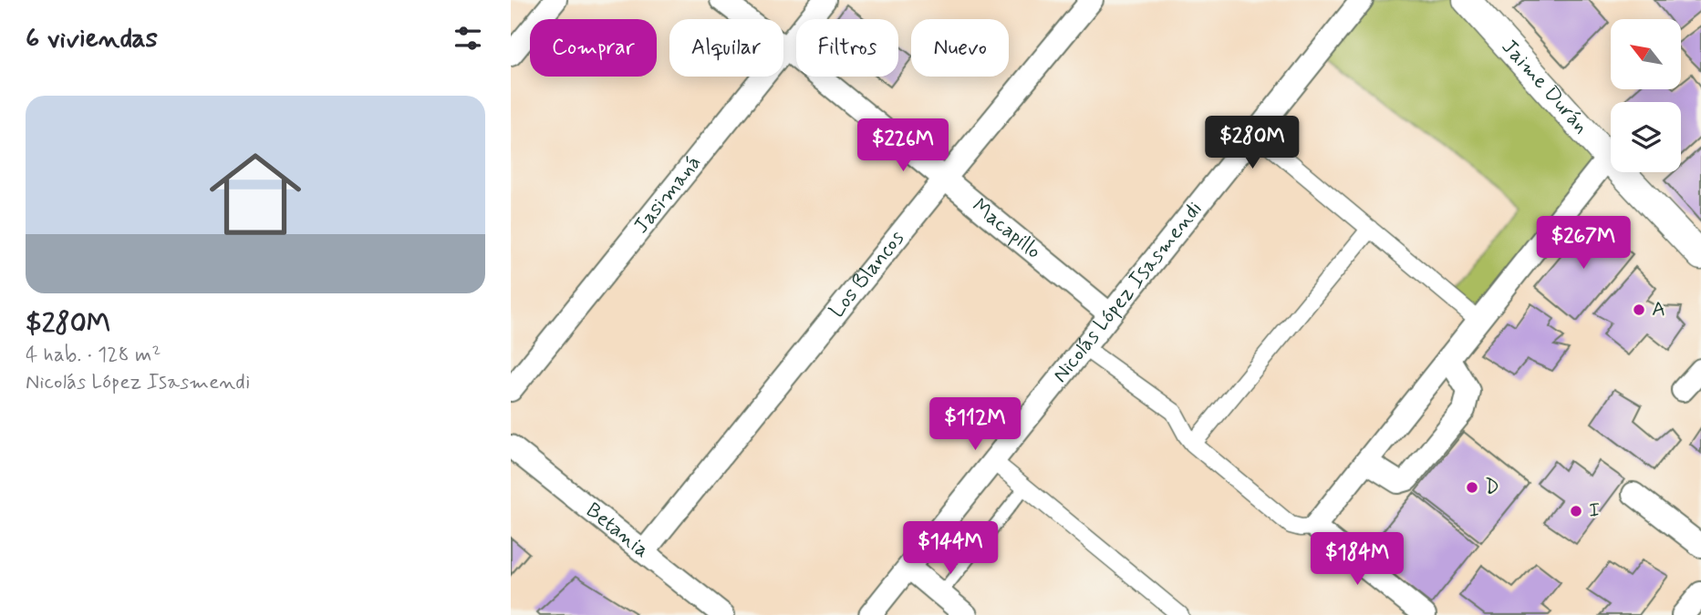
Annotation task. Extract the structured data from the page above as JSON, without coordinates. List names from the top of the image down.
{
  "streets": {
    "street": [
      "Jaime Durán",
      "Jasimaná",
      "Macapillo",
      "Los Blancos",
      "Nicolás López Isasmendi",
      "Betania"
    ]
  },
  "crossings": [
    ["Jasimaná", "Macapillo"],
    ["Macapillo", "Los Blancos"],
    ["Macapillo", "Nicolás López Isasmendi"],
    ["Los Blancos", "Betania"]
  ],
  "places": ["A", "D", "I"],
  "north": "top left",
  "page": {
    "heading": "6 viviendas",
    "chip": [
      "Comprar",
      "Alquilar",
      "Filtros",
      "Nuevo"
    ],
    "list": [
      {
        "name": "$280M",
        "note": "4 hab. · 128 m² · Nicolás López Isasmendi"
      }
    ],
    "price": [
      "$280M",
      "$226M",
      "$267M",
      "$112M",
      "$144M",
      "$184M"
    ]
  }
}
